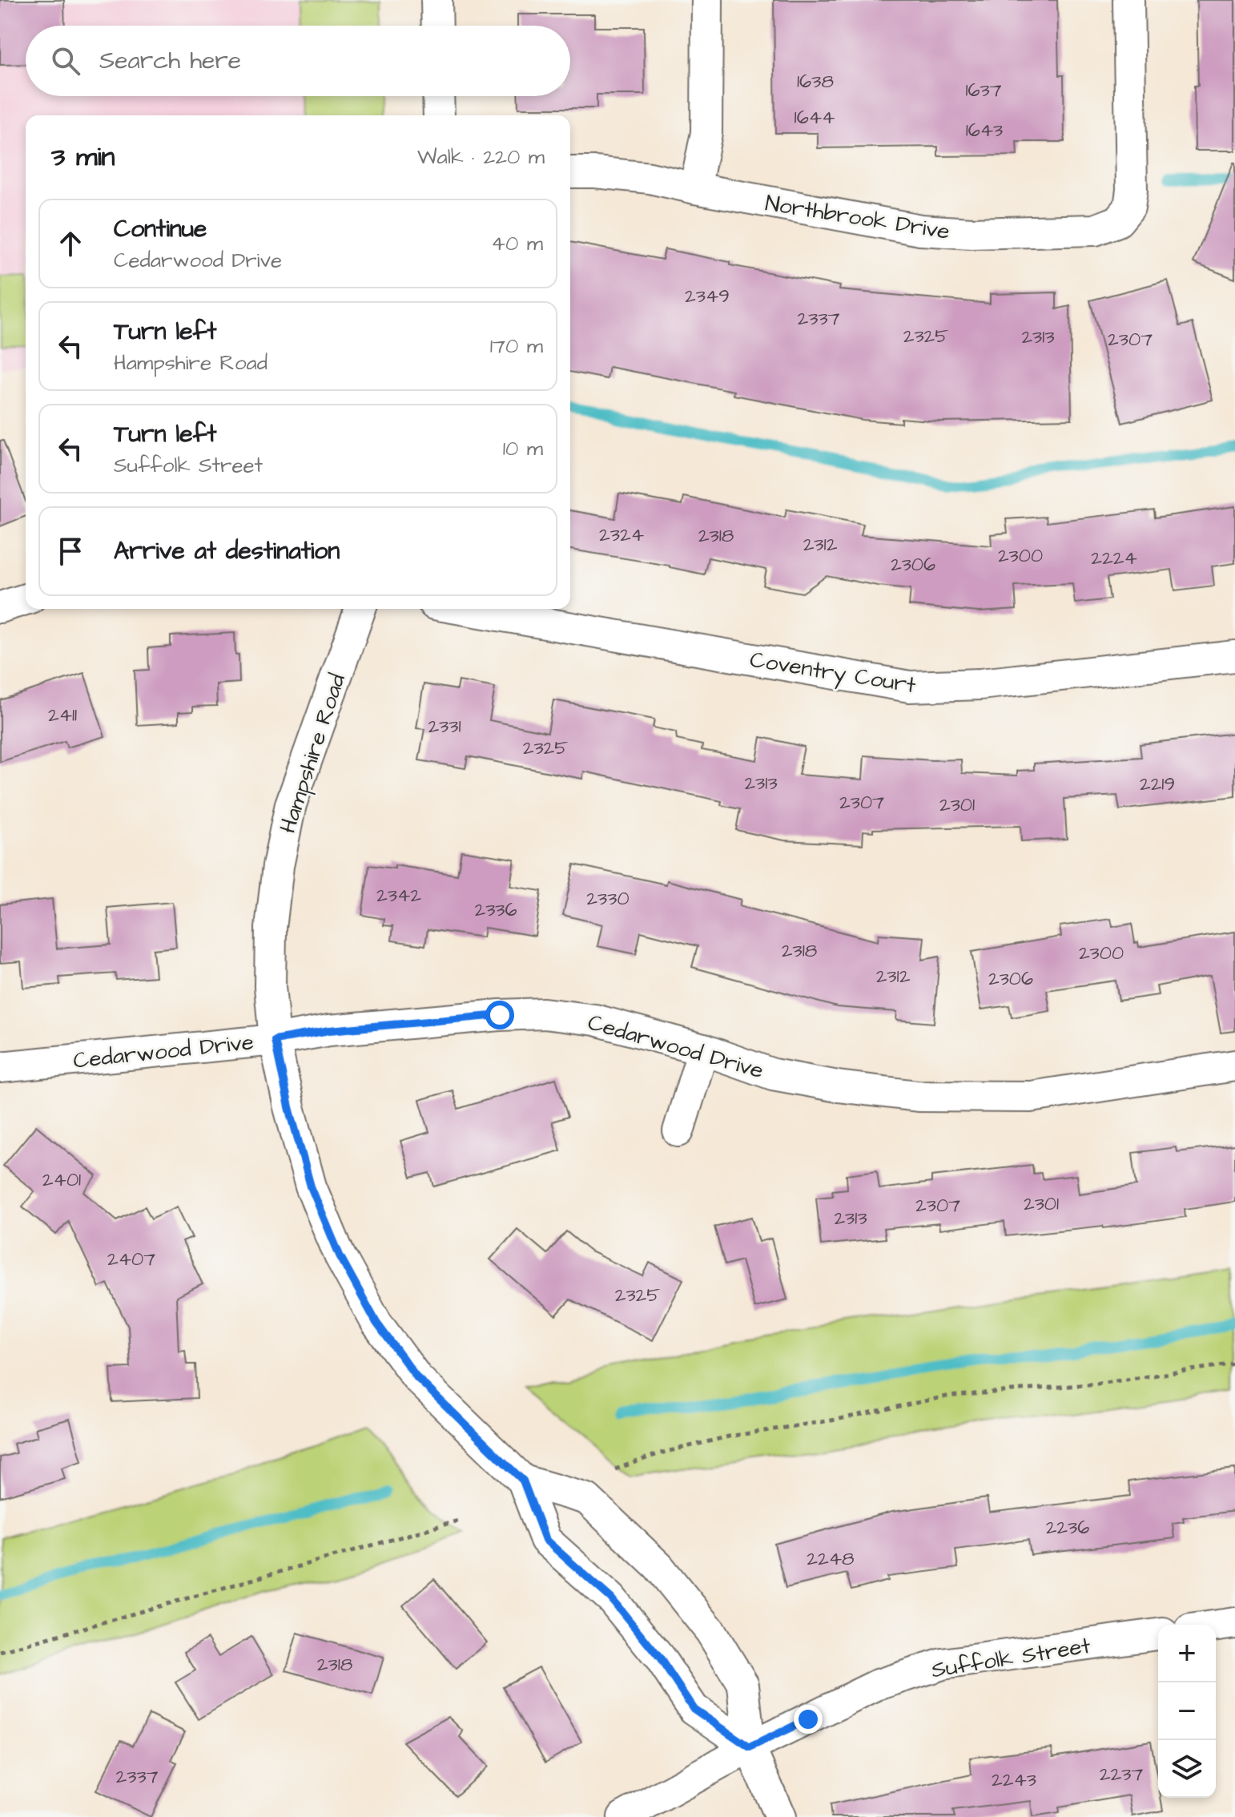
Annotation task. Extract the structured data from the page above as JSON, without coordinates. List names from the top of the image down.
{
  "streets": {
    "street": [
      "Northbrook Drive",
      "Coventry Court",
      "Hampshire Road",
      "Cedarwood Drive",
      "Suffolk Street"
    ]
  },
  "crossings": [
    ["Hampshire Road", "Cedarwood Drive"],
    ["Hampshire Road", "Suffolk Street"]
  ],
  "house_numbers": [
    "1638",
    "1637",
    "1644",
    "1643",
    "2349",
    "2337",
    "2325",
    "2313",
    "2307",
    "2324",
    "2318",
    "2312",
    "2300",
    "2224",
    "2306",
    "2411",
    "2331",
    "2325",
    "2313",
    "2219",
    "2307",
    "2301",
    "2342",
    "2330",
    "2336",
    "2318",
    "2300",
    "2312",
    "2306",
    "2401",
    "2301",
    "2307",
    "2313",
    "2407",
    "2325",
    "2236",
    "2248",
    "2318",
    "2237",
    "2337",
    "2243"
  ],
  "page": {
    "search": "Search here",
    "heading": ["3 min", "Walk · 220 m"],
    "list": [
      ["Continue", "Cedarwood Drive", "40 m"],
      ["Turn left", "Hampshire Road", "170 m"],
      ["Turn left", "Suffolk Street", "10 m"],
      "Arrive at destination"
    ],
    "map_buttons": ["+", "−"]
  }
}
